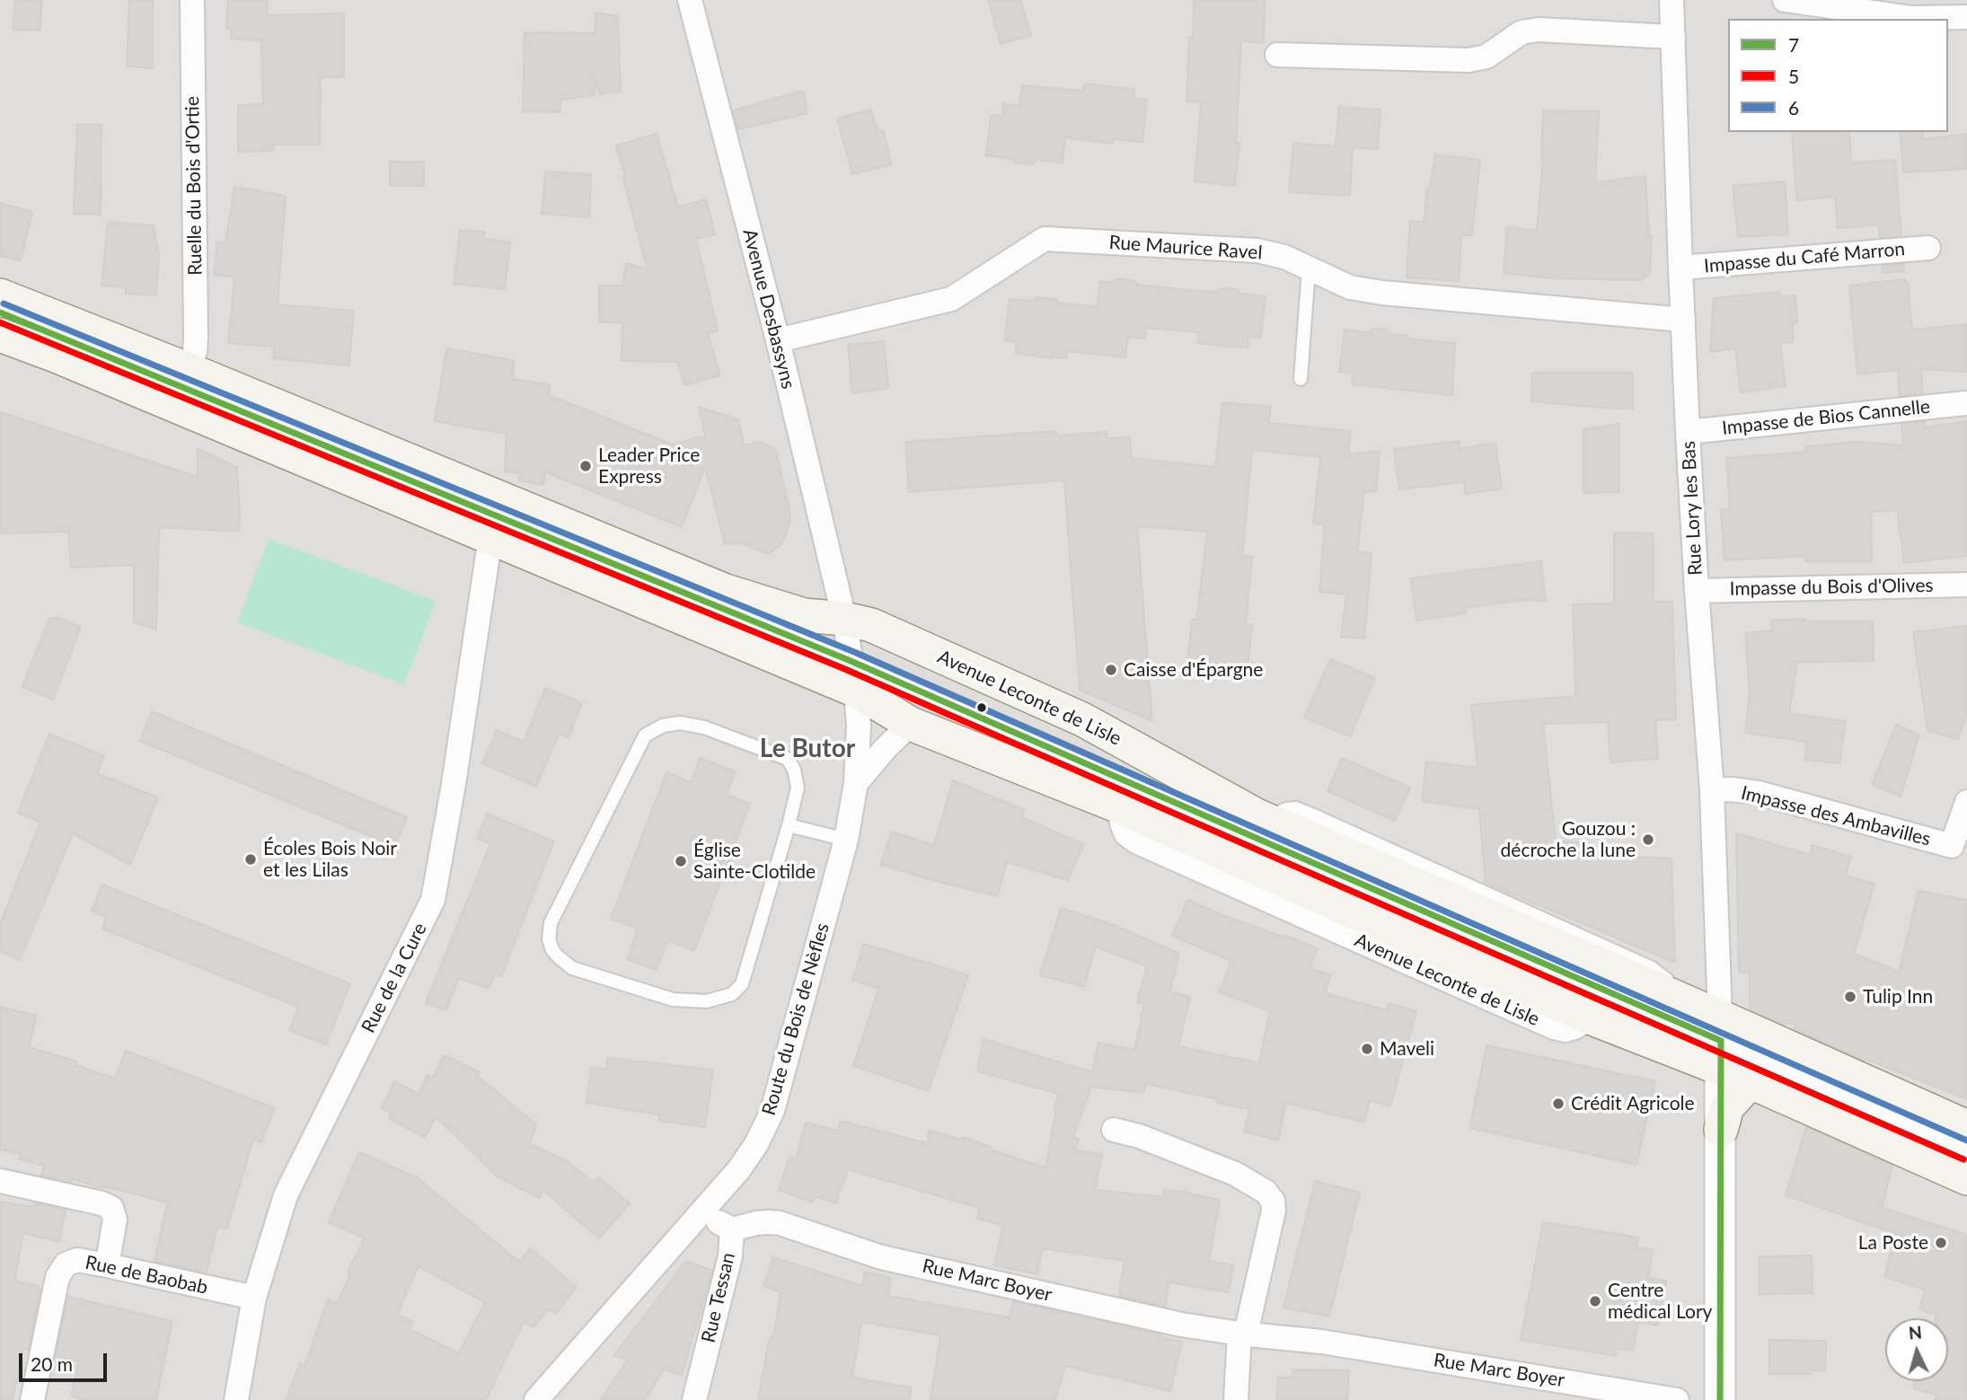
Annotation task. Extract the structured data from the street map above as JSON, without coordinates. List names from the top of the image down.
{
  "streets": {
    "main road": ["Avenue Leconte de Lisle"],
    "street": [
      "Ruelle du Bois d'Ortie",
      "Rue Maurice Ravel",
      "Impasse du Café Marron",
      "Avenue Desbassyns",
      "Impasse de Bios Cannelle",
      "Rue Lory les Bas",
      "Impasse du Bois d'Olives",
      "Impasse des Ambavilles",
      "Rue de la Cure",
      "Route du Bois de Nèfles",
      "Rue de Baobab",
      "Rue Marc Boyer",
      "Rue Tessan"
    ]
  },
  "crossings": [
    ["Ruelle du Bois d'Ortie", "Avenue Leconte de Lisle"],
    ["Rue Maurice Ravel", "Avenue Desbassyns"],
    ["Rue Maurice Ravel", "Rue Lory les Bas"],
    ["Impasse du Café Marron", "Rue Lory les Bas"],
    ["Avenue Desbassyns", "Avenue Leconte de Lisle"],
    ["Avenue Desbassyns", "Route du Bois de Nèfles"],
    ["Impasse de Bios Cannelle", "Rue Lory les Bas"],
    ["Rue Lory les Bas", "Impasse du Bois d'Olives"],
    ["Rue Lory les Bas", "Avenue Leconte de Lisle"],
    ["Rue Lory les Bas", "Impasse des Ambavilles"],
    ["Avenue Leconte de Lisle", "Route du Bois de Nèfles"],
    ["Rue de la Cure", "Rue de Baobab"],
    ["Route du Bois de Nèfles", "Rue Tessan"],
    ["Rue Marc Boyer", "Rue Tessan"]
  ],
  "districts": ["Le Butor"],
  "places": [
    "Leader Price Express",
    "Caisse d'Épargne",
    "Gouzou : décroche la lune",
    "Écoles Bois Noir et les Lilas",
    "Église Sainte-Clotilde",
    "Tulip Inn",
    "Maveli",
    "Crédit Agricole",
    "La Poste",
    "Centre médical Lory"
  ],
  "lines": ["transit line 6", "transit line 7", "transit line 5"],
  "legend": ["7", "5", "6"],
  "scale_bar": "20 m",
  "north": "top"
}
